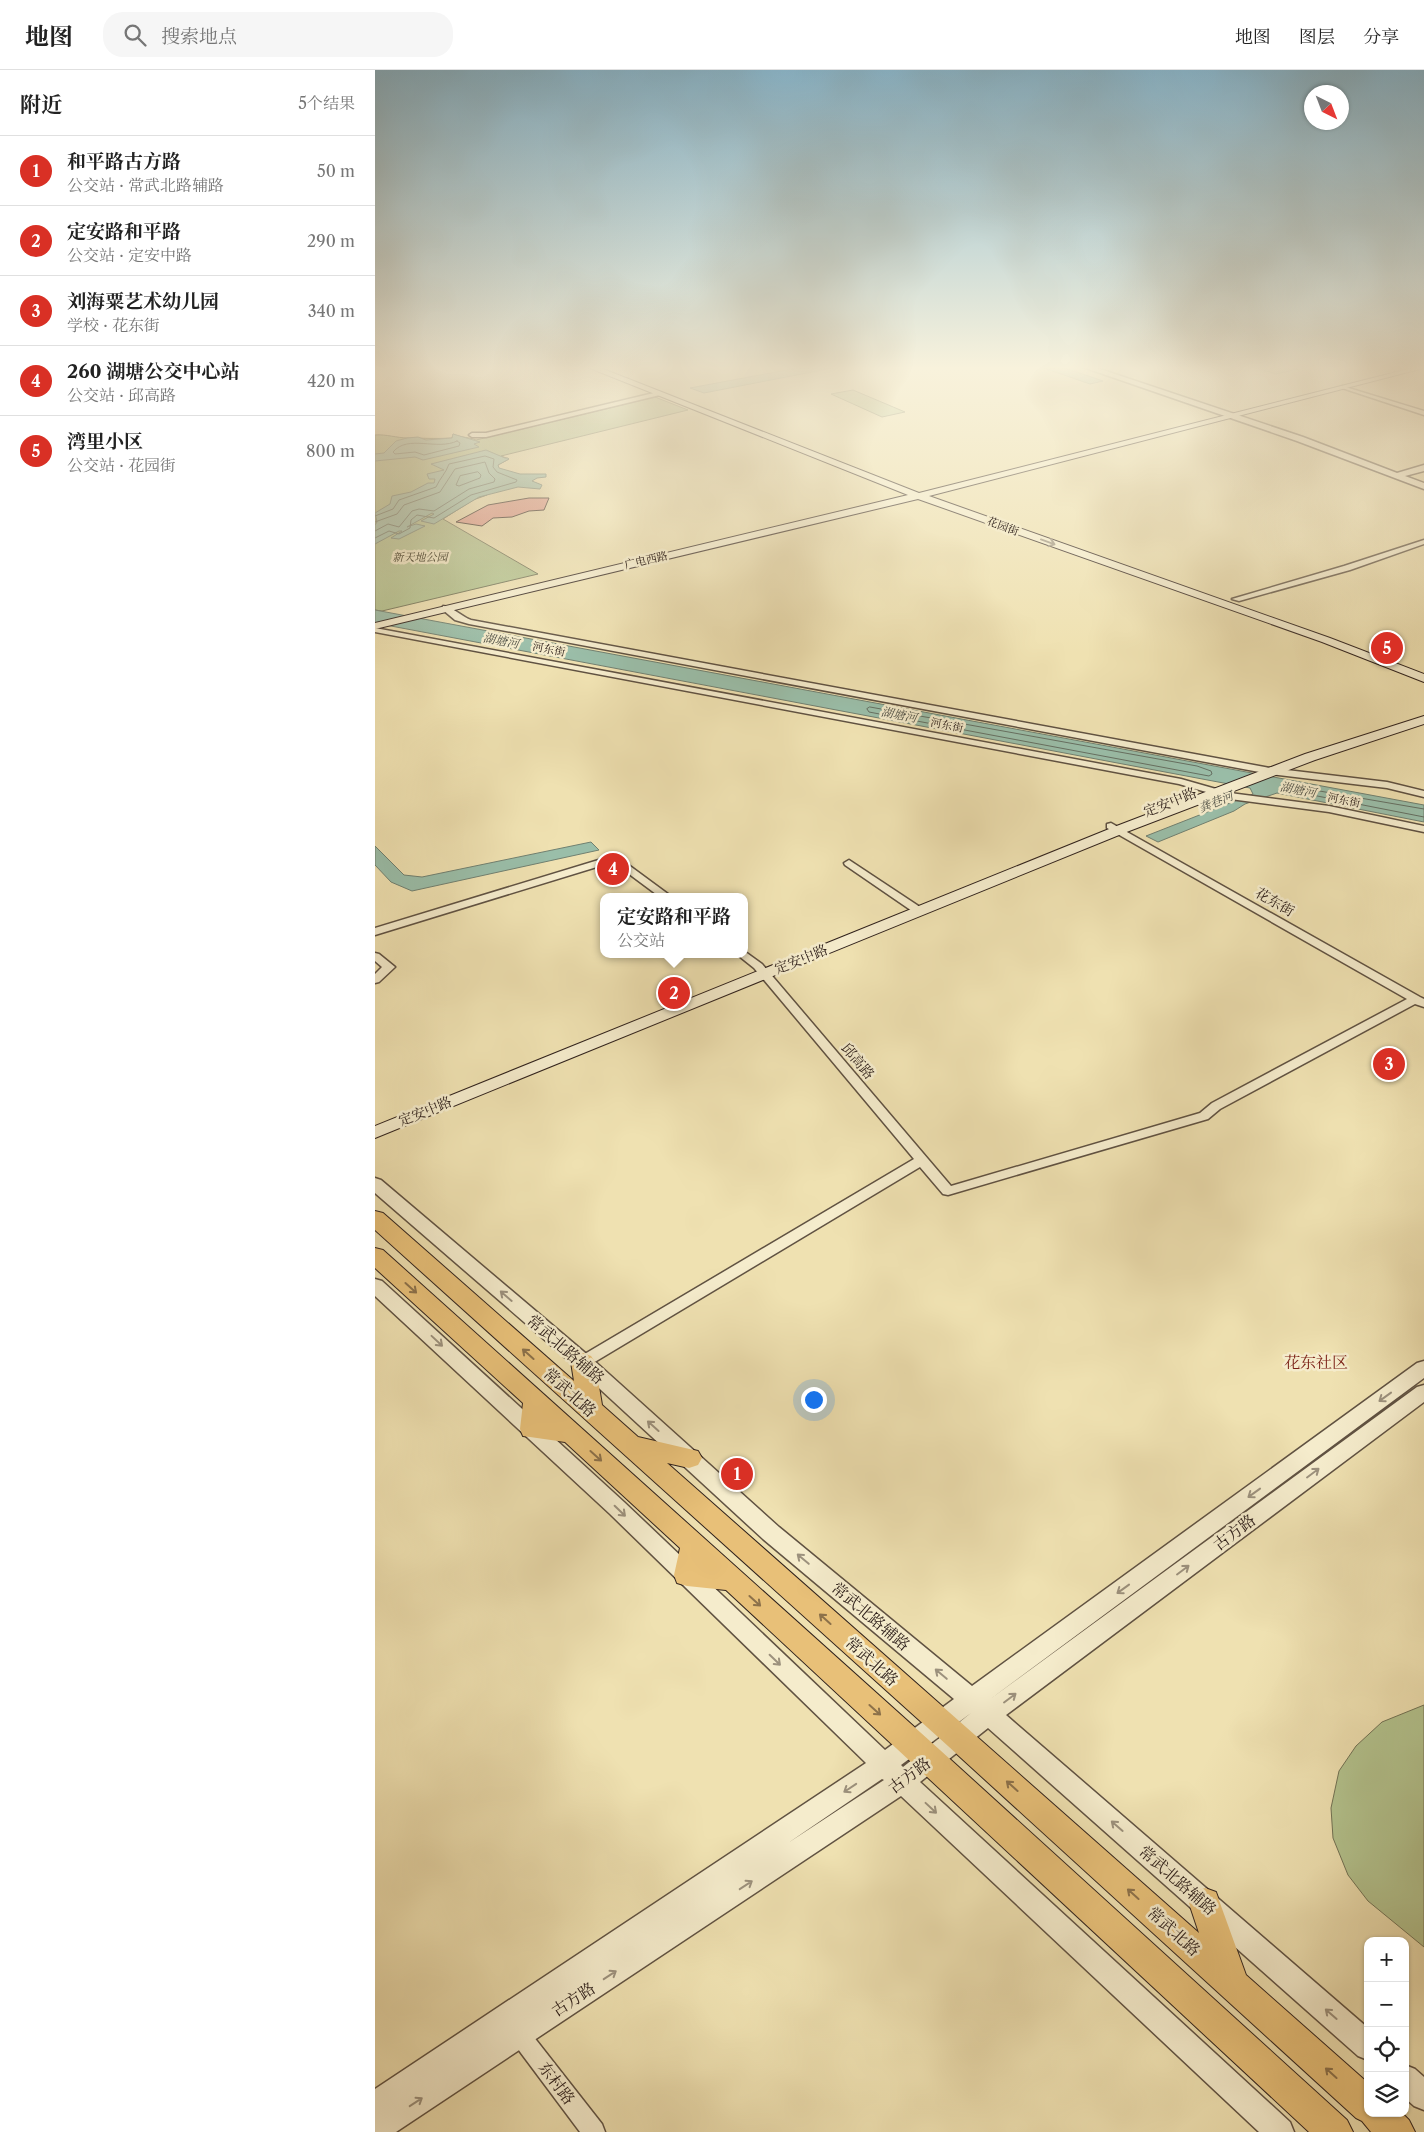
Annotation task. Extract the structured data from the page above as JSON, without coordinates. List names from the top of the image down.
{
  "streets": {
    "main road": [
      "花园街",
      "广电西路",
      "定安中路",
      "常武北路"
    ],
    "street": [
      "河东街",
      "花东街",
      "邱高路",
      "常武北路辅路",
      "古方路",
      "东村路"
    ]
  },
  "crossings": [
    ["花园街", "广电西路"],
    ["广电西路", "河东街"],
    ["河东街", "定安中路"],
    ["定安中路", "花东街"],
    ["定安中路", "邱高路"],
    ["花东街", "邱高路"],
    ["常武北路辅路", "古方路"],
    ["常武北路", "古方路"],
    ["古方路", "东村路"]
  ],
  "districts": ["花东社区"],
  "water": ["湖塘河", "龚巷河"],
  "parks": ["新天地公园"],
  "north": "bottom right",
  "page": {
    "header": "地图",
    "search": "搜索地点",
    "nav": ["地图", "图层", "分享"],
    "heading": ["附近", "5个结果"],
    "list": [
      {
        "mark": "1",
        "name": "和平路古方路",
        "note": "公交站 · 常武北路辅路",
        "value": "50 m"
      },
      {
        "mark": "2",
        "name": "定安路和平路",
        "note": "公交站 · 定安中路",
        "value": "290 m"
      },
      {
        "mark": "3",
        "name": "刘海粟艺术幼儿园",
        "note": "学校 · 花东街",
        "value": "340 m"
      },
      {
        "mark": "4",
        "name": "260 湖塘公交中心站",
        "note": "公交站 · 邱高路",
        "value": "420 m"
      },
      {
        "mark": "5",
        "name": "湾里小区",
        "note": "公交站 · 花园街",
        "value": "800 m"
      }
    ],
    "pins": [
      "5",
      "4",
      "2",
      "3",
      "1"
    ],
    "popup": ["定安路和平路", "公交站"],
    "map_buttons": ["+", "−"]
  }
}
